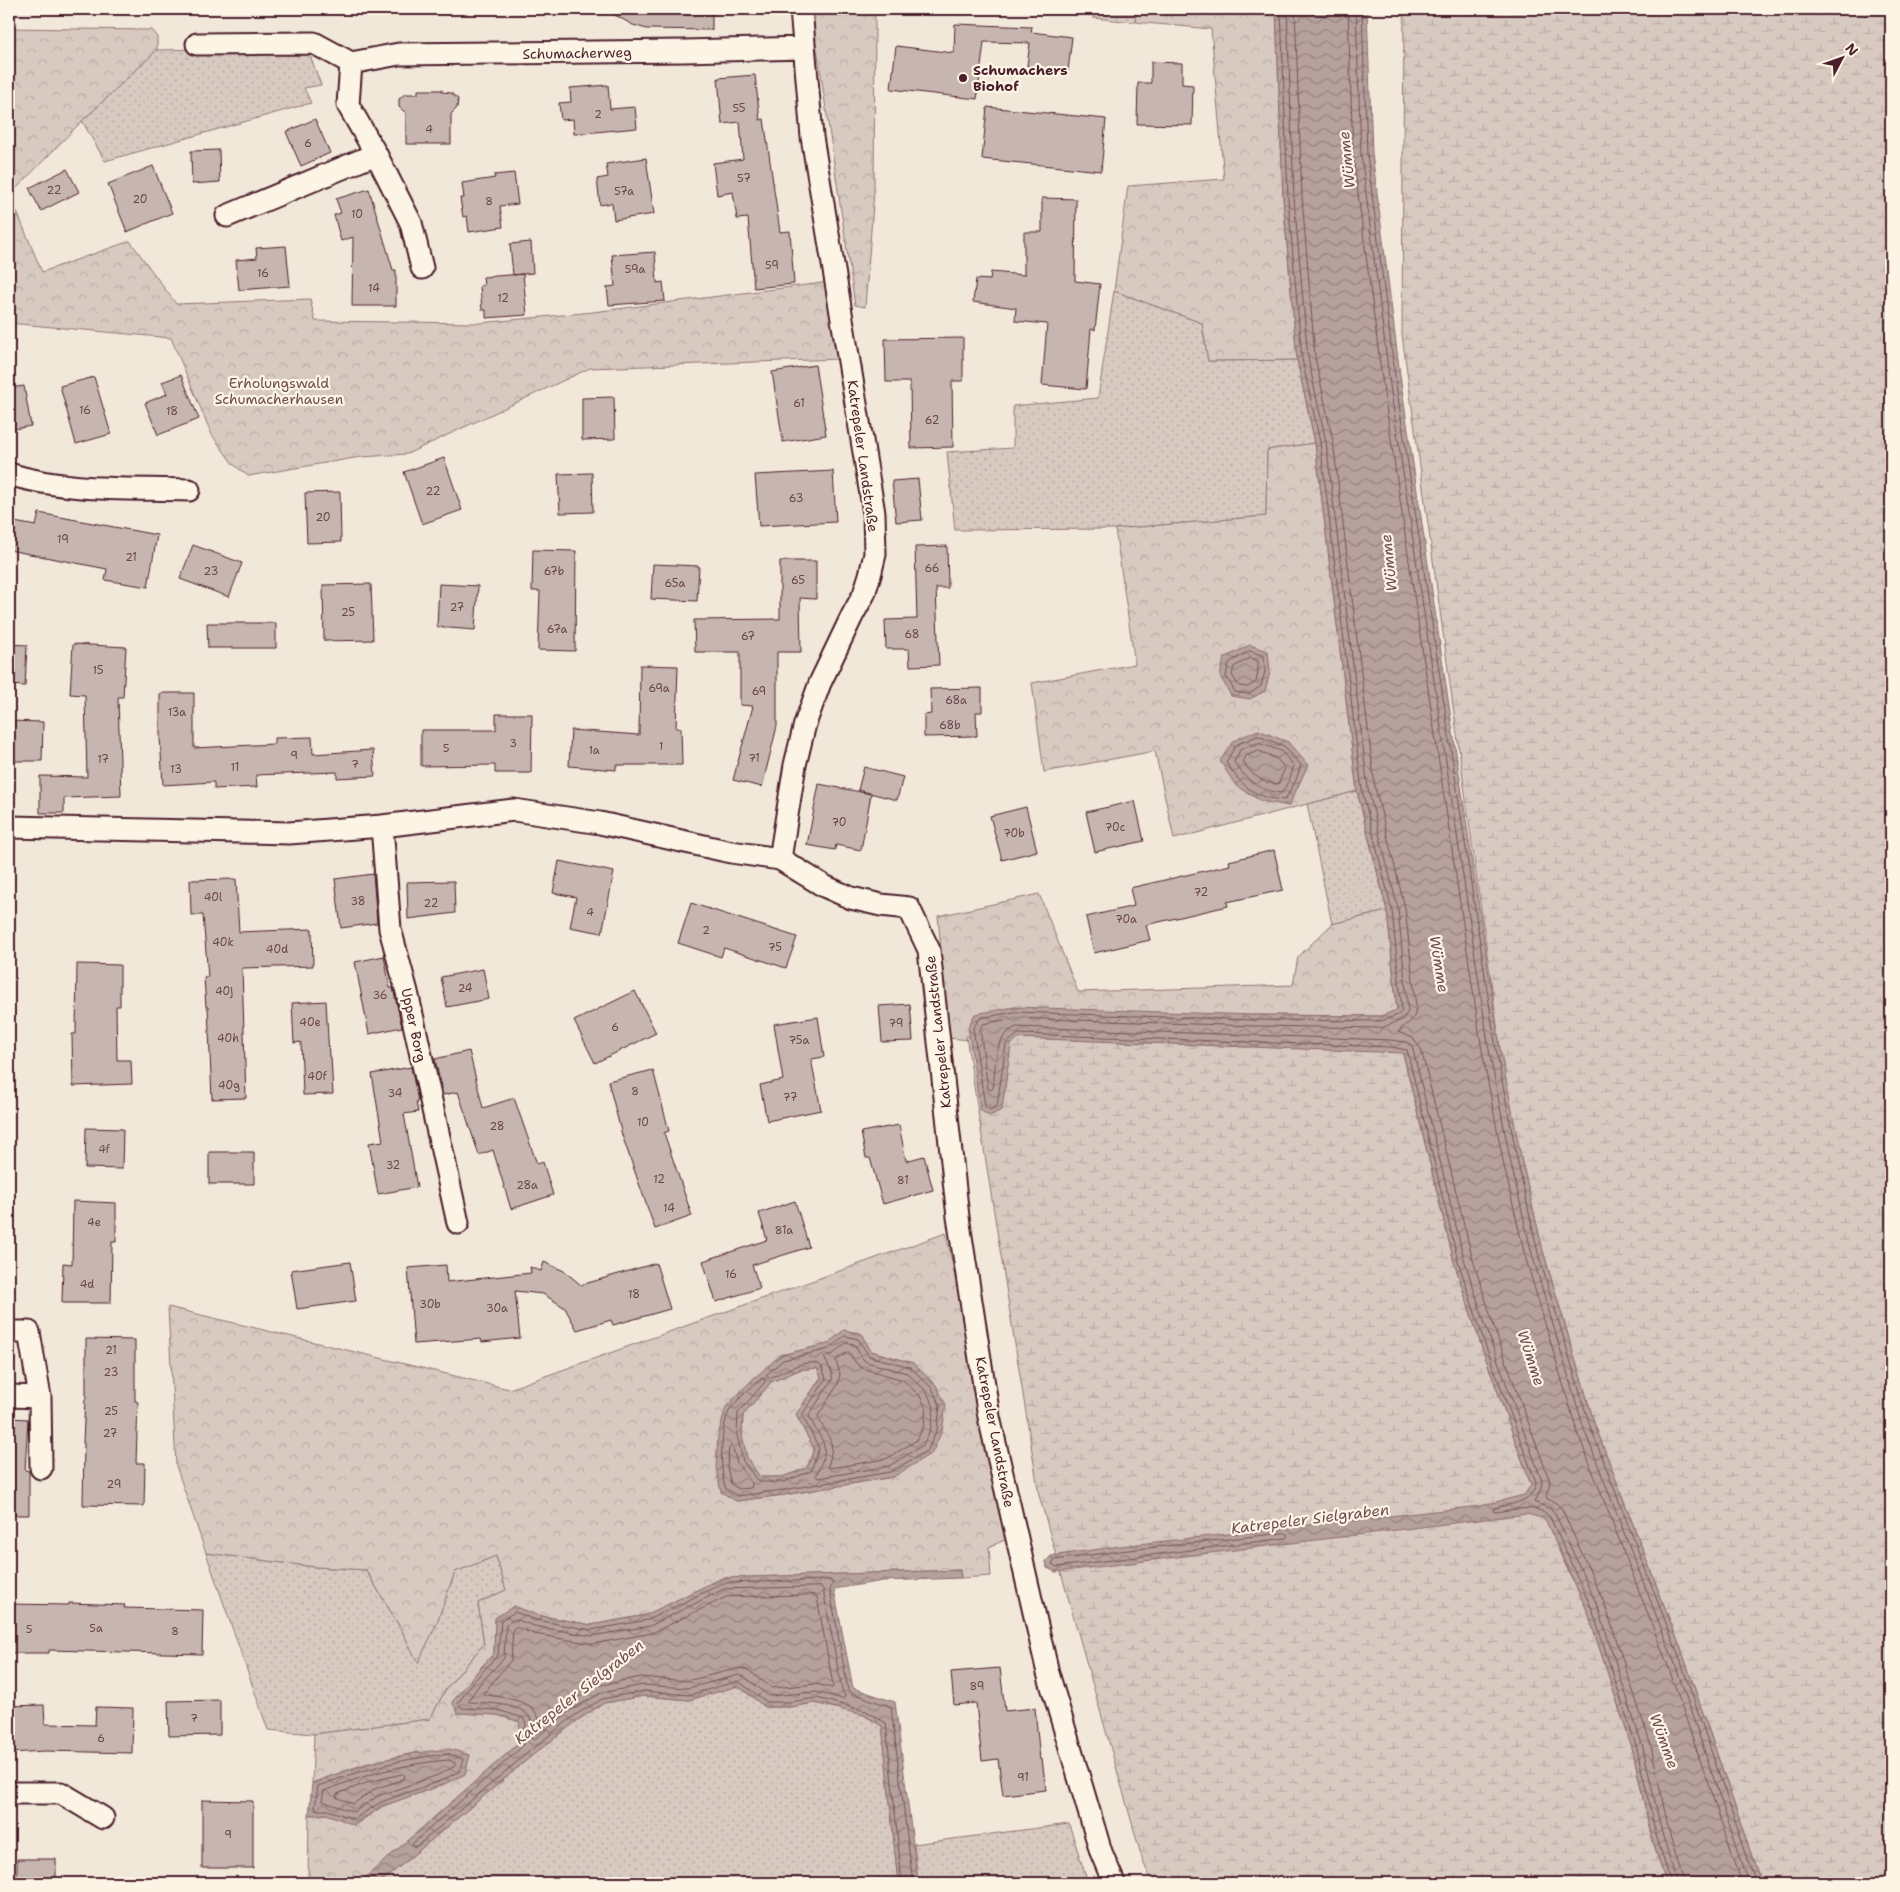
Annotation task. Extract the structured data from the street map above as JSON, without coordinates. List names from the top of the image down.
{
  "streets": {
    "street": ["Schumacherweg", "Katrepeler Landstraße", "Upper Borg"]
  },
  "crossings": [
    ["Schumacherweg", "Katrepeler Landstraße"]
  ],
  "water": ["Wümme", "Katrepeler Sielgraben"],
  "parks": ["Erholungswald Schumacherhausen"],
  "places": ["Schumachers Biohof"],
  "house_numbers": [
    "55",
    "2",
    "4",
    "6",
    "57",
    "22",
    "57a",
    "20",
    "8",
    "10",
    "59",
    "59a",
    "16",
    "14",
    "12",
    "61",
    "16",
    "18",
    "62",
    "22",
    "63",
    "20",
    "19",
    "21",
    "66",
    "23",
    "67b",
    "65",
    "65a",
    "27",
    "25",
    "67a",
    "68",
    "67",
    "15",
    "69a",
    "69",
    "68a",
    "13a",
    "68b",
    "3",
    "1",
    "5",
    "1a",
    "9",
    "71",
    "17",
    "7",
    "11",
    "13",
    "70",
    "70c",
    "70b",
    "72",
    "40l",
    "38",
    "22",
    "4",
    "70a",
    "2",
    "40k",
    "75",
    "40d",
    "24",
    "40j",
    "36",
    "40e",
    "79",
    "6",
    "40h",
    "75a",
    "40f",
    "40g",
    "8",
    "34",
    "77",
    "10",
    "28",
    "4f",
    "32",
    "12",
    "81",
    "28a",
    "14",
    "4e",
    "81a",
    "16",
    "4d",
    "18",
    "30b",
    "30a",
    "21",
    "23",
    "25",
    "27",
    "29",
    "5a",
    "5",
    "8",
    "89",
    "7",
    "6",
    "91",
    "9"
  ],
  "north": "top right"
}
